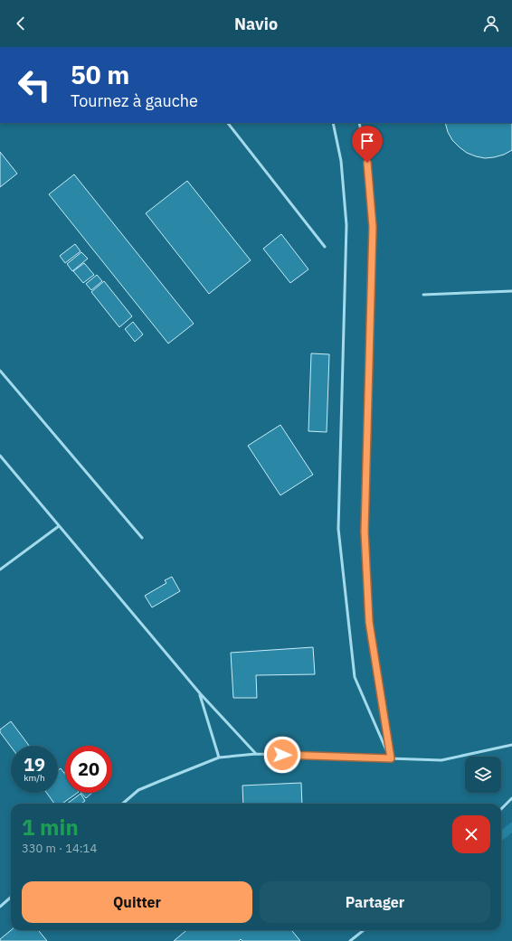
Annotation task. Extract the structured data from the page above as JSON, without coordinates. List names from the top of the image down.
{
  "page": {
    "header": "Navio",
    "turn": ["50 m", "Tournez à gauche"],
    "speed": "19 km/h",
    "limit": "20",
    "heading": ["1 min", "330 m · 14:14"],
    "buttons": ["Quitter", "Partager"]
  }
}
